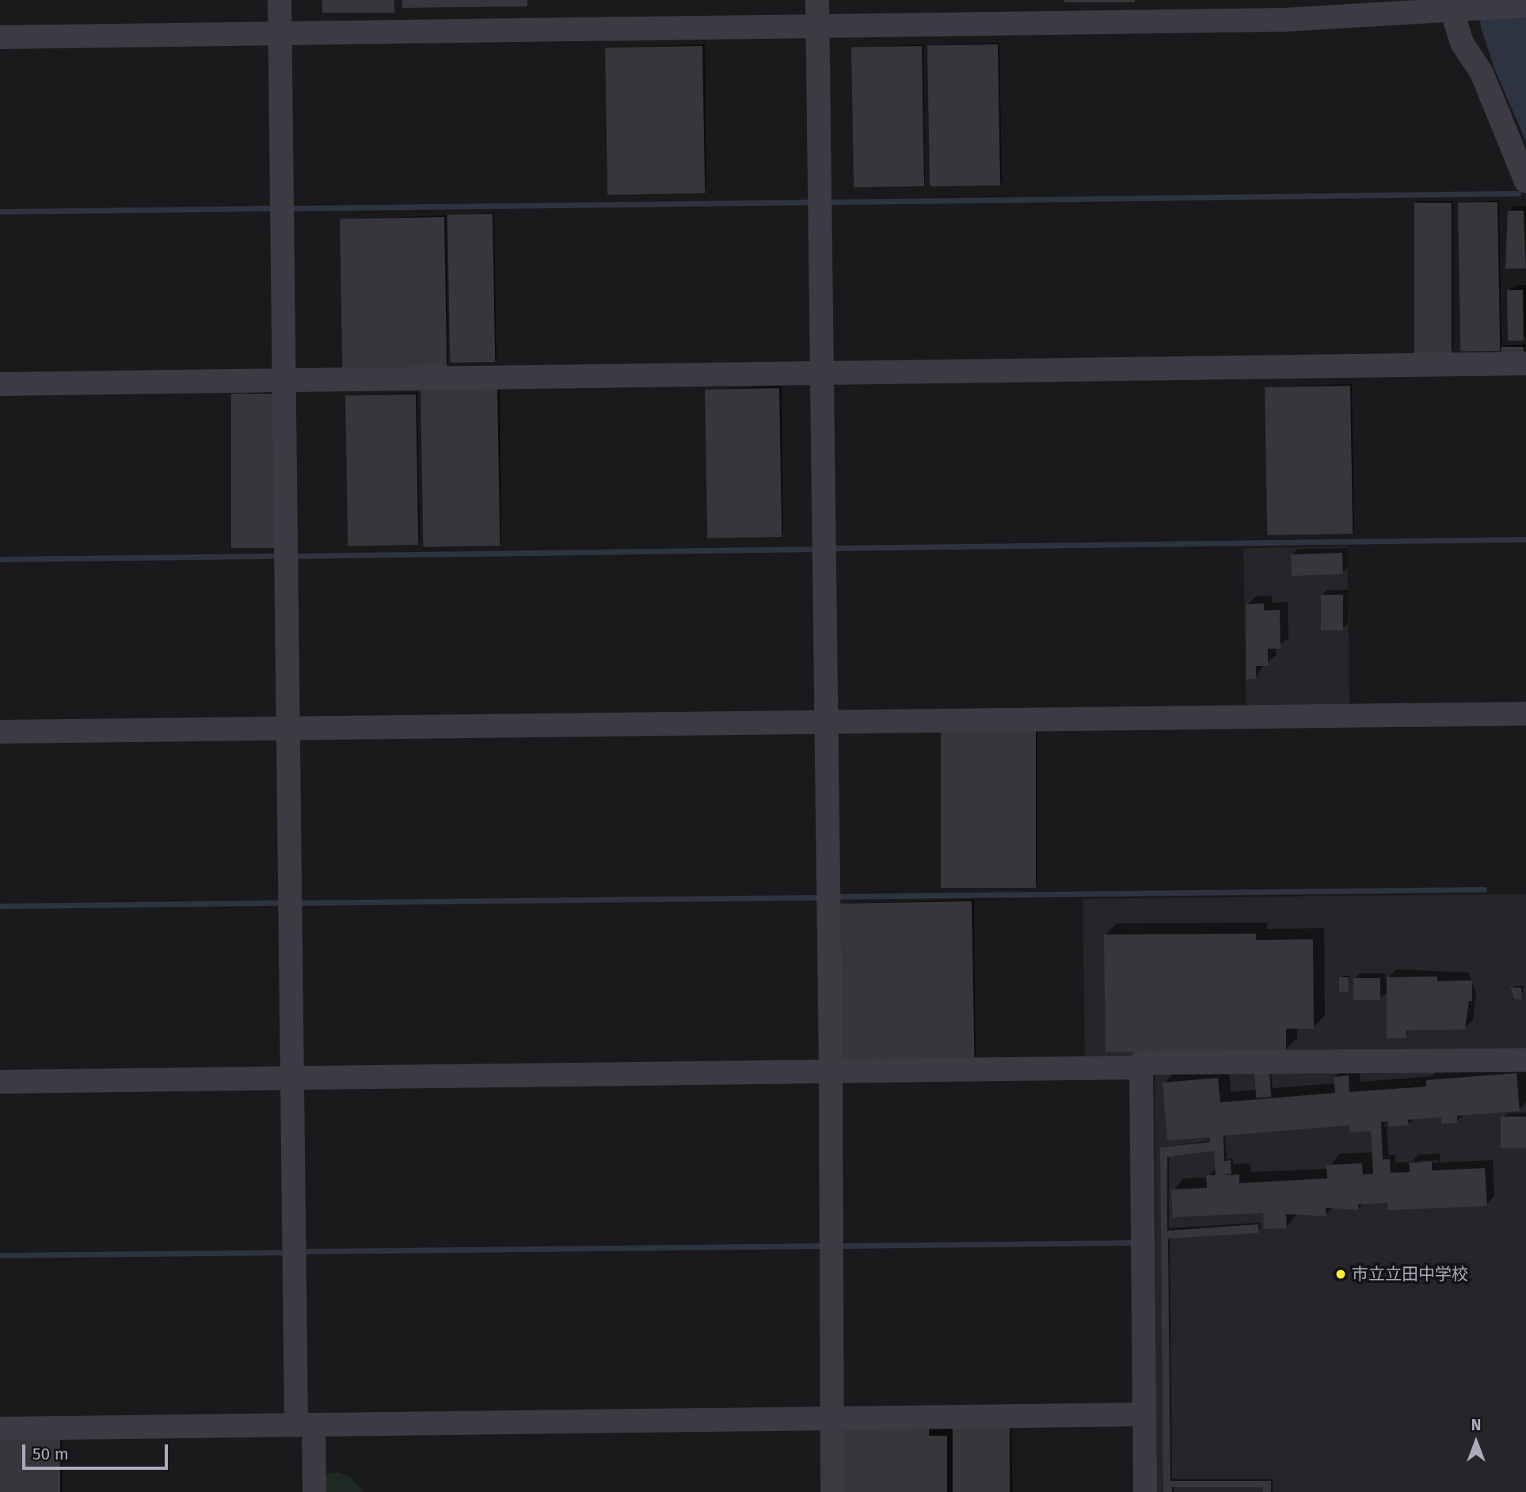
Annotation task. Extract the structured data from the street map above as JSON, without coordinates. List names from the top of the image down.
{
  "places": ["市立立田中学校"],
  "scale_bar": "50 m",
  "north": "top"
}
